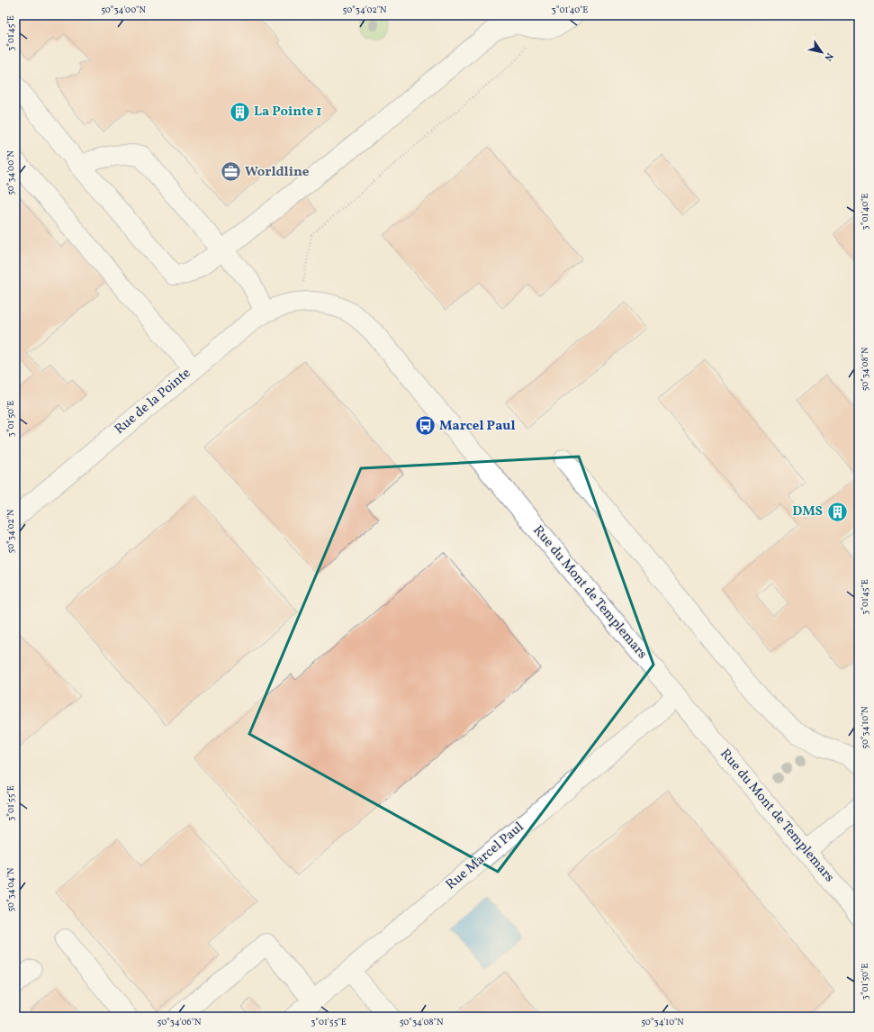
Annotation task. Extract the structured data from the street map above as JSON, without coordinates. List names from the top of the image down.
{
  "streets": {
    "street": ["Rue de la Pointe", "Rue du Mont de Templemars", "Rue Marcel Paul"]
  },
  "crossings": [
    ["Rue de la Pointe", "Rue du Mont de Templemars"],
    ["Rue du Mont de Templemars", "Rue Marcel Paul"]
  ],
  "places": {
    "building": ["La Pointe 1", "DMS"],
    "office": ["Worldline"],
    "bus stop": ["Marcel Paul"]
  },
  "north": "bottom right",
  "coordinates": [
    "50°34'00\"N",
    "50°34'02\"N",
    "3°01'40\"E",
    "3°01'45\"E",
    "50°34'08\"N",
    "3°01'50\"E",
    "50°34'10\"N",
    "3°01'55\"E",
    "50°34'04\"N",
    "50°34'06\"N"
  ]
}
